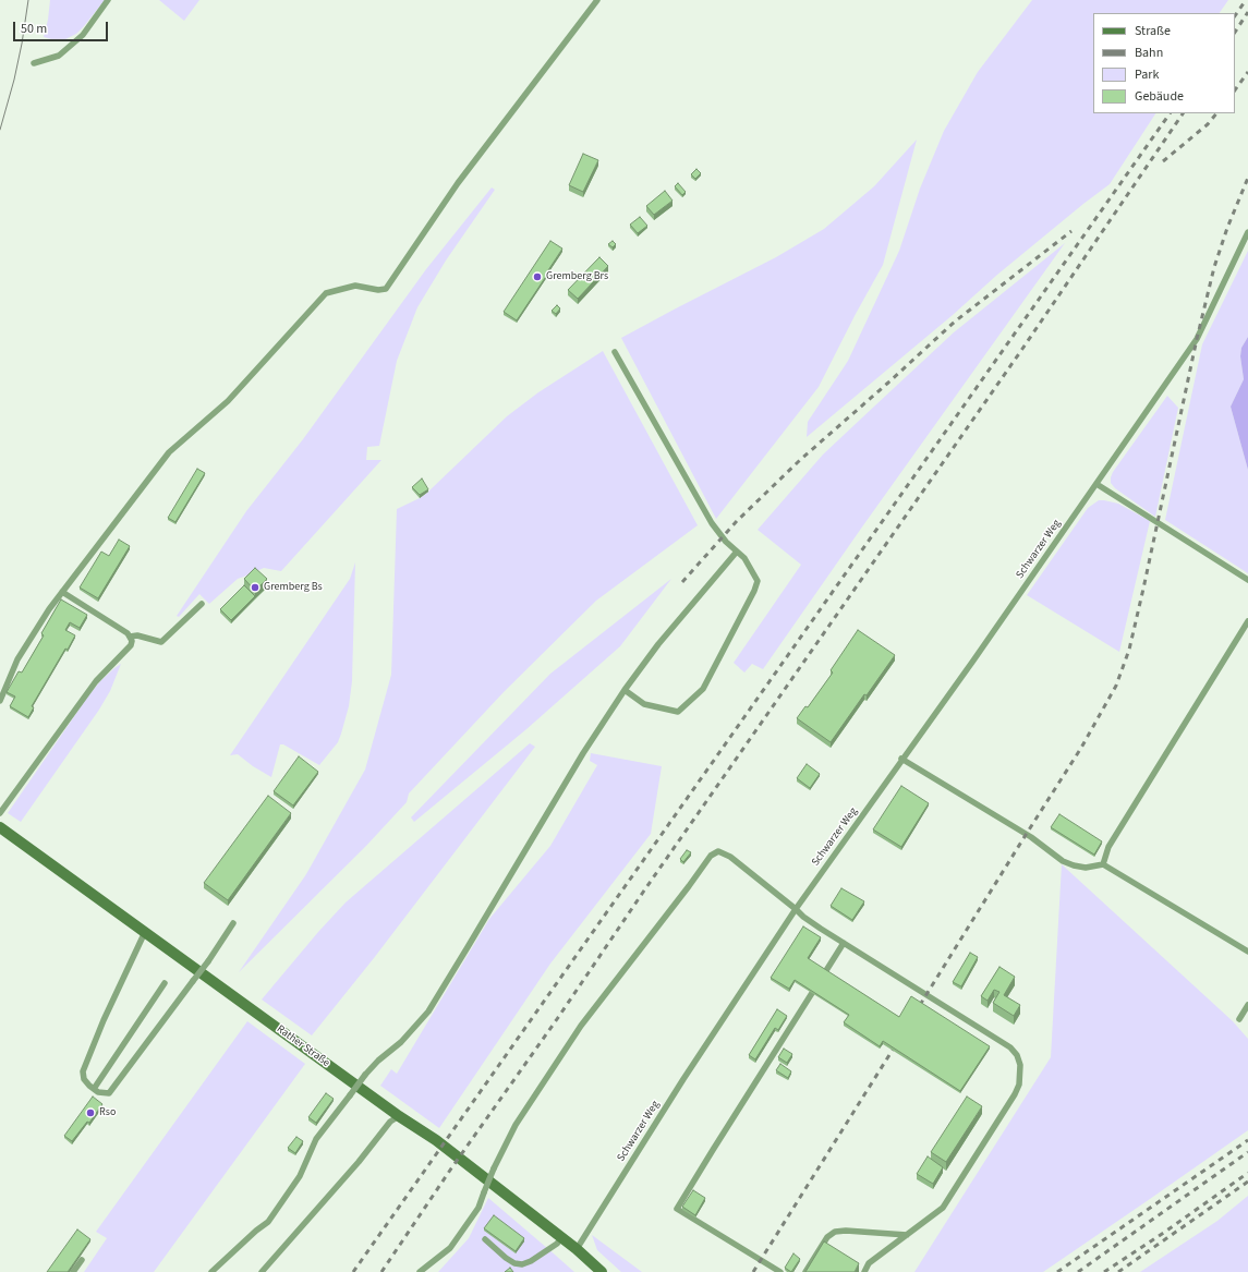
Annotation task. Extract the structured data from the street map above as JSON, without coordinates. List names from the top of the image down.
{
  "streets": {
    "street": ["Rather Straße"],
    "lane": ["Schwarzer Weg"]
  },
  "crossings": [
    ["Schwarzer Weg", "Rather Straße"]
  ],
  "places": ["Gremberg Brs", "Gremberg Bs", "Rso"],
  "legend": [
    "Straße",
    "Bahn",
    "Park",
    "Gebäude"
  ],
  "scale_bar": "50 m"
}
